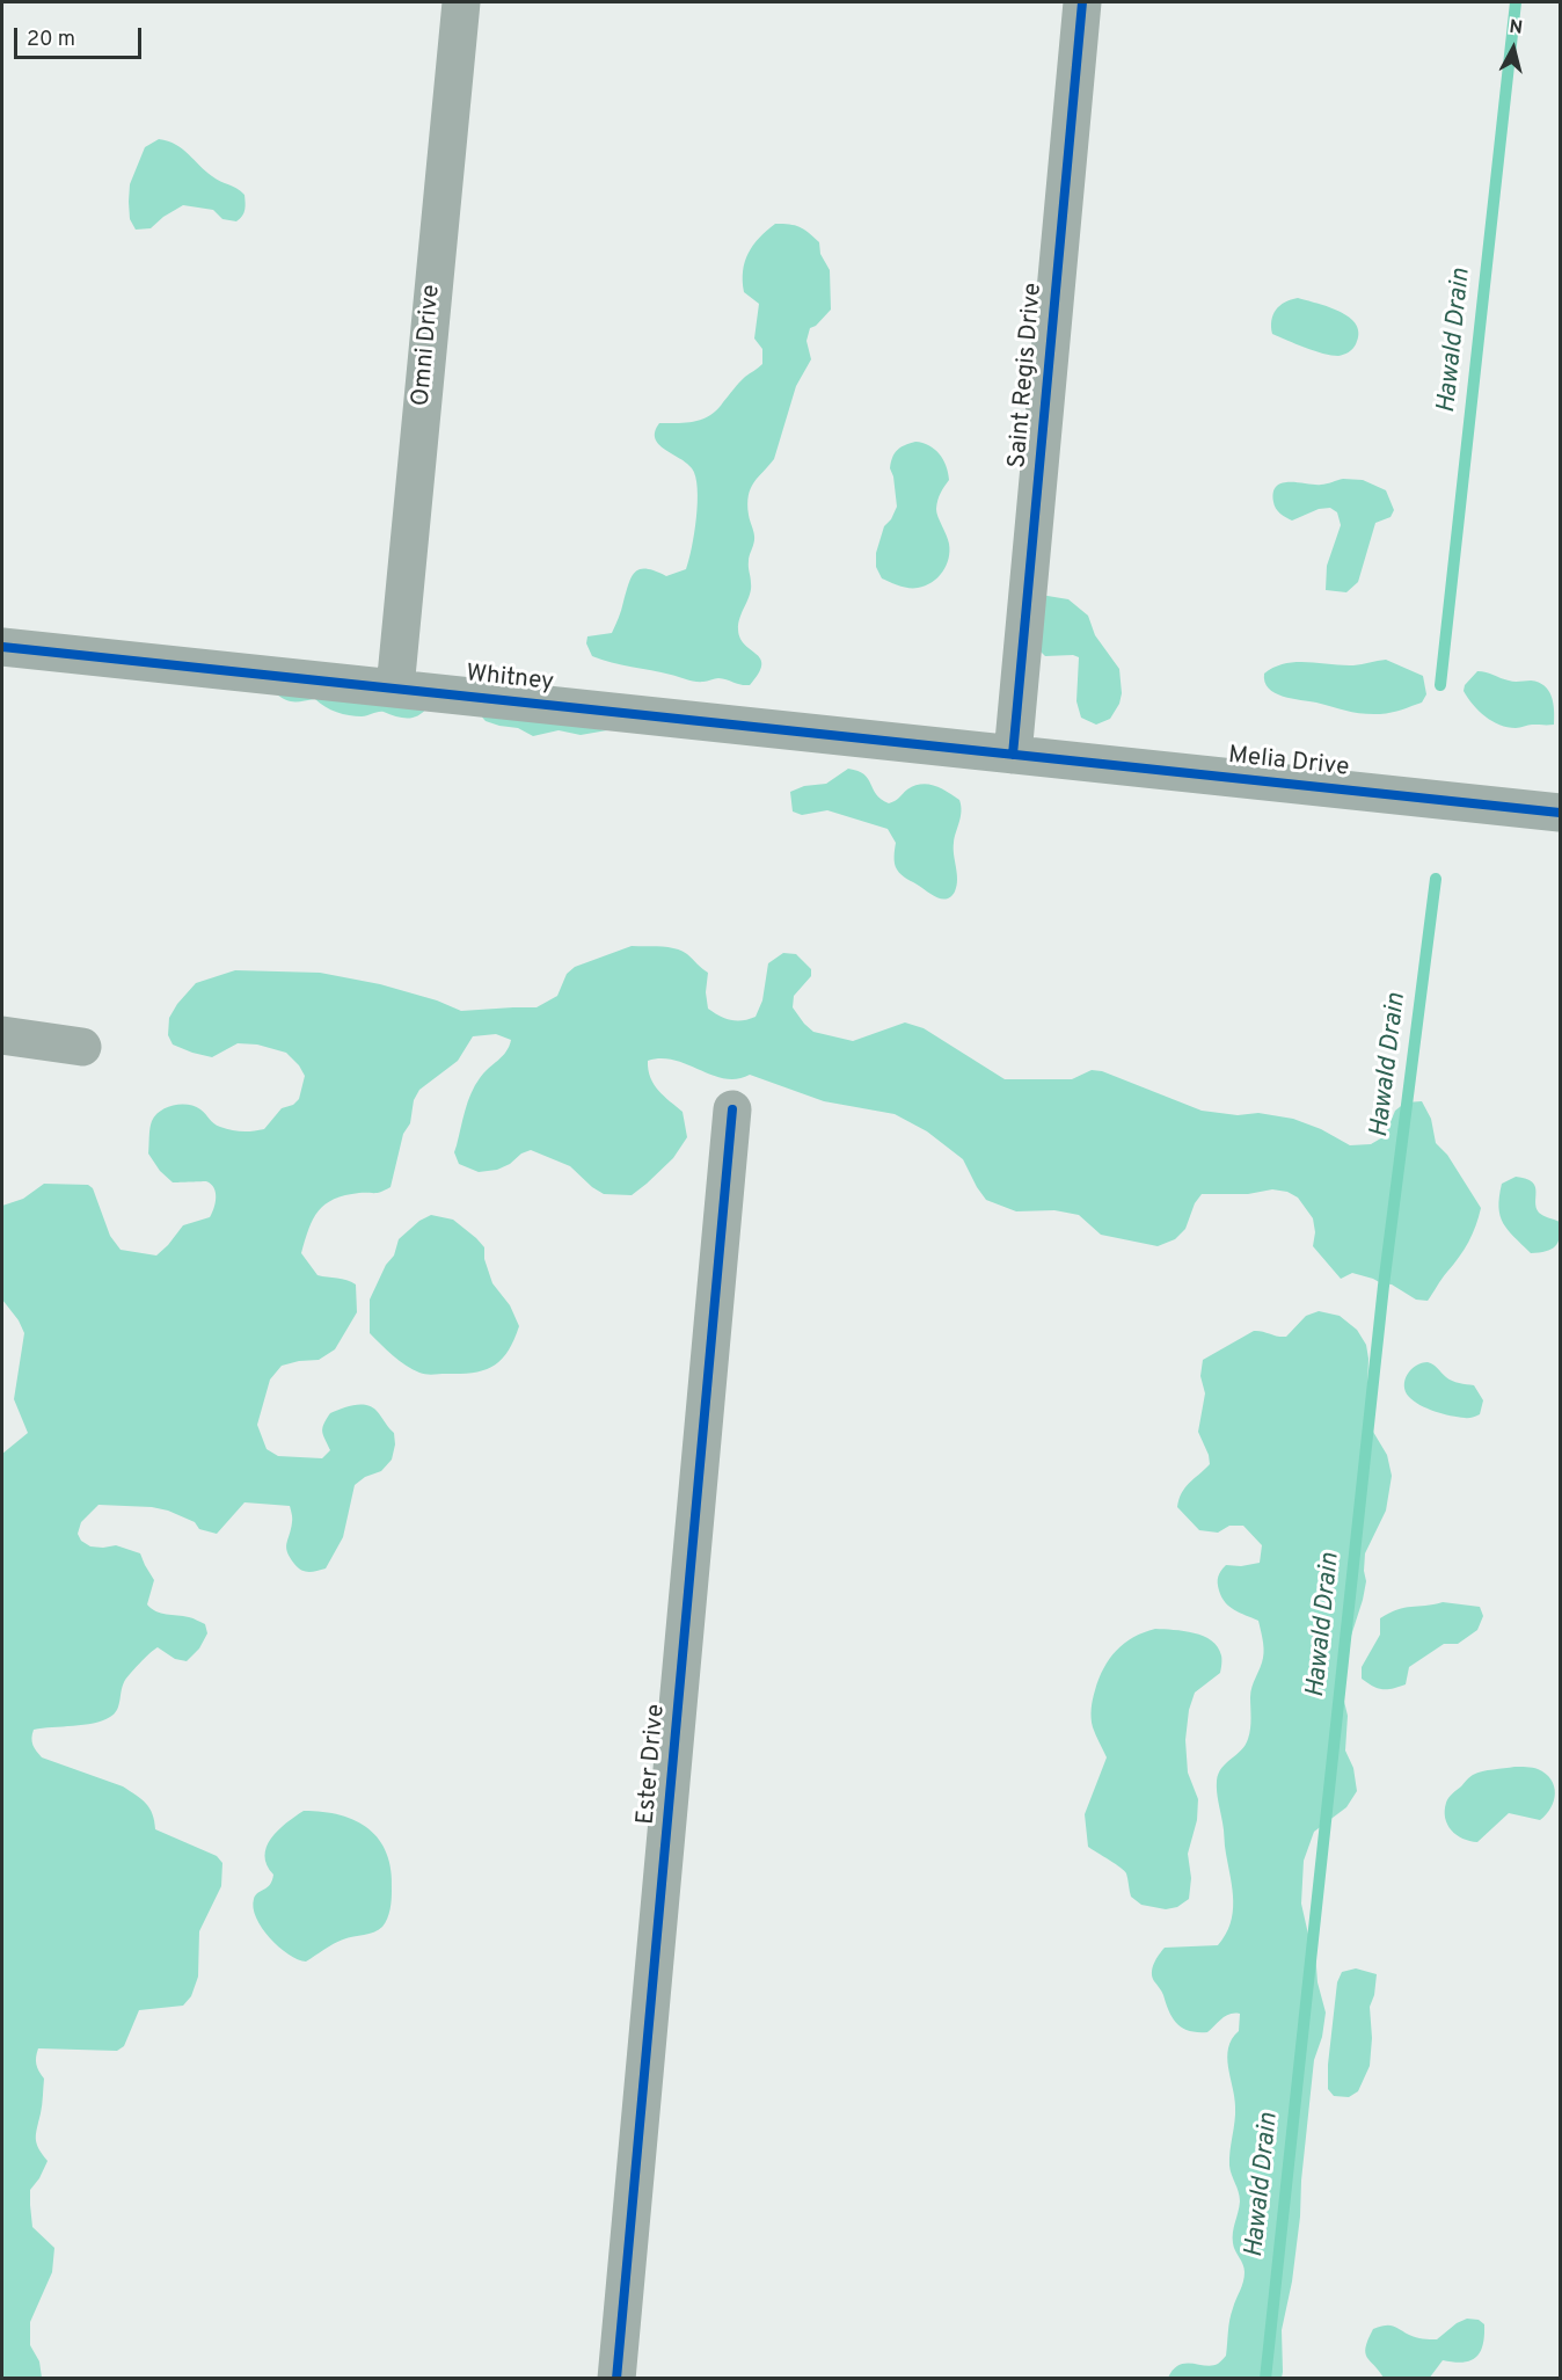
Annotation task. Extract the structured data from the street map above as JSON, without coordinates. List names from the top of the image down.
{
  "streets": {
    "street": [
      "Omni Drive",
      "Saint Regis Drive",
      "Whitney",
      "Melia Drive",
      "Ester Drive"
    ]
  },
  "crossings": [
    ["Omni Drive", "Whitney"],
    ["Saint Regis Drive", "Whitney"],
    ["Saint Regis Drive", "Melia Drive"],
    ["Whitney", "Melia Drive"]
  ],
  "water": ["Hawald Drain"],
  "scale_bar": "20 m",
  "north": "top"
}
